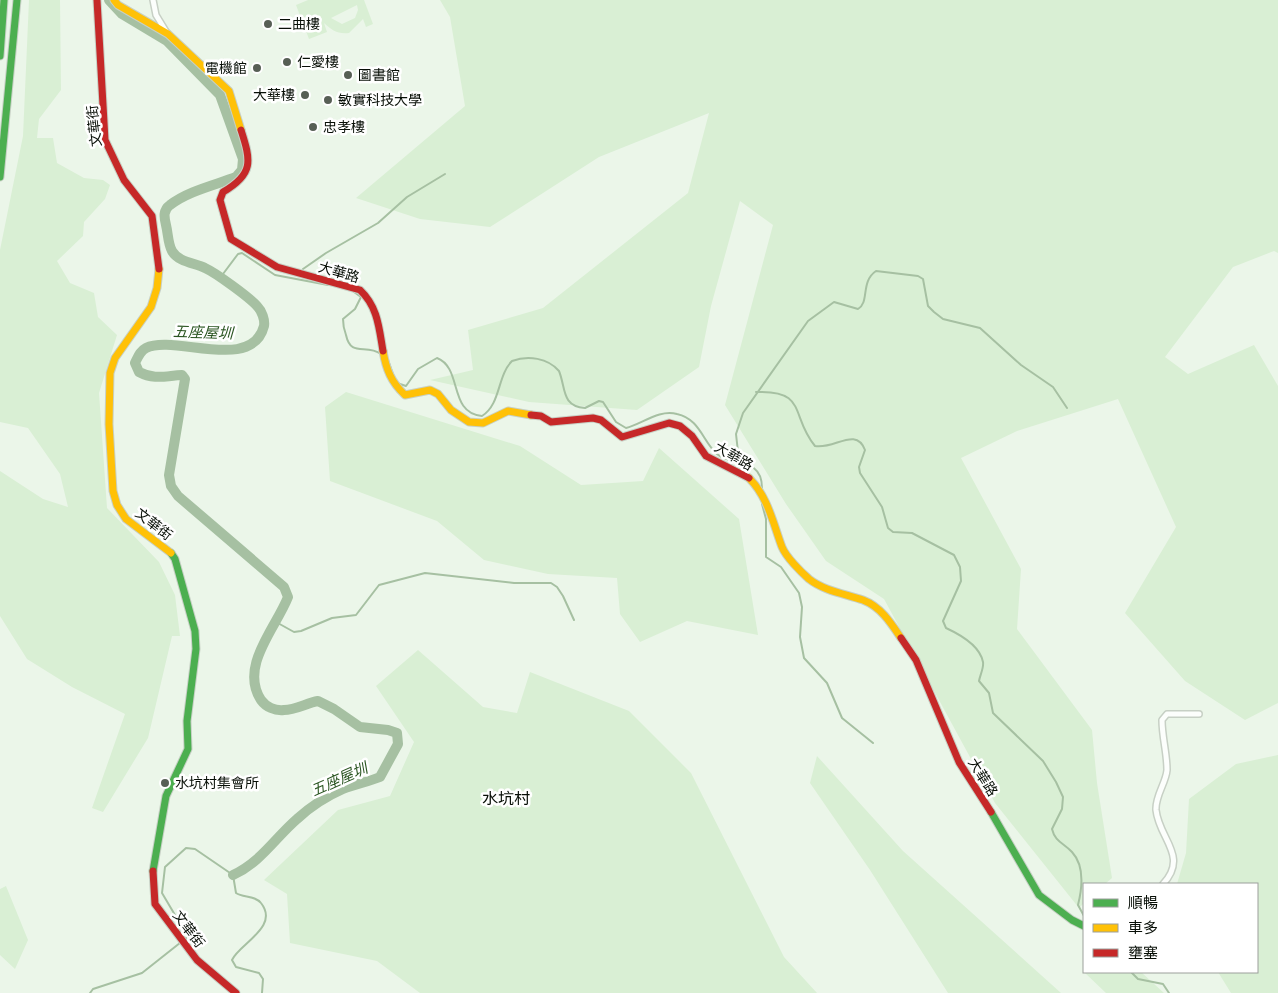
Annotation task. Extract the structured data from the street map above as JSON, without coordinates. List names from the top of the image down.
{
  "streets": {
    "main road": ["文華街", "大華路"]
  },
  "districts": ["水坑村"],
  "water": ["五座屋圳"],
  "places": [
    "二曲樓",
    "仁愛樓",
    "電機館",
    "圖書館",
    "大華樓",
    "敏實科技大學",
    "忠孝樓",
    "水坑村集會所"
  ],
  "legend": ["順暢", "車多", "壅塞"]
}
